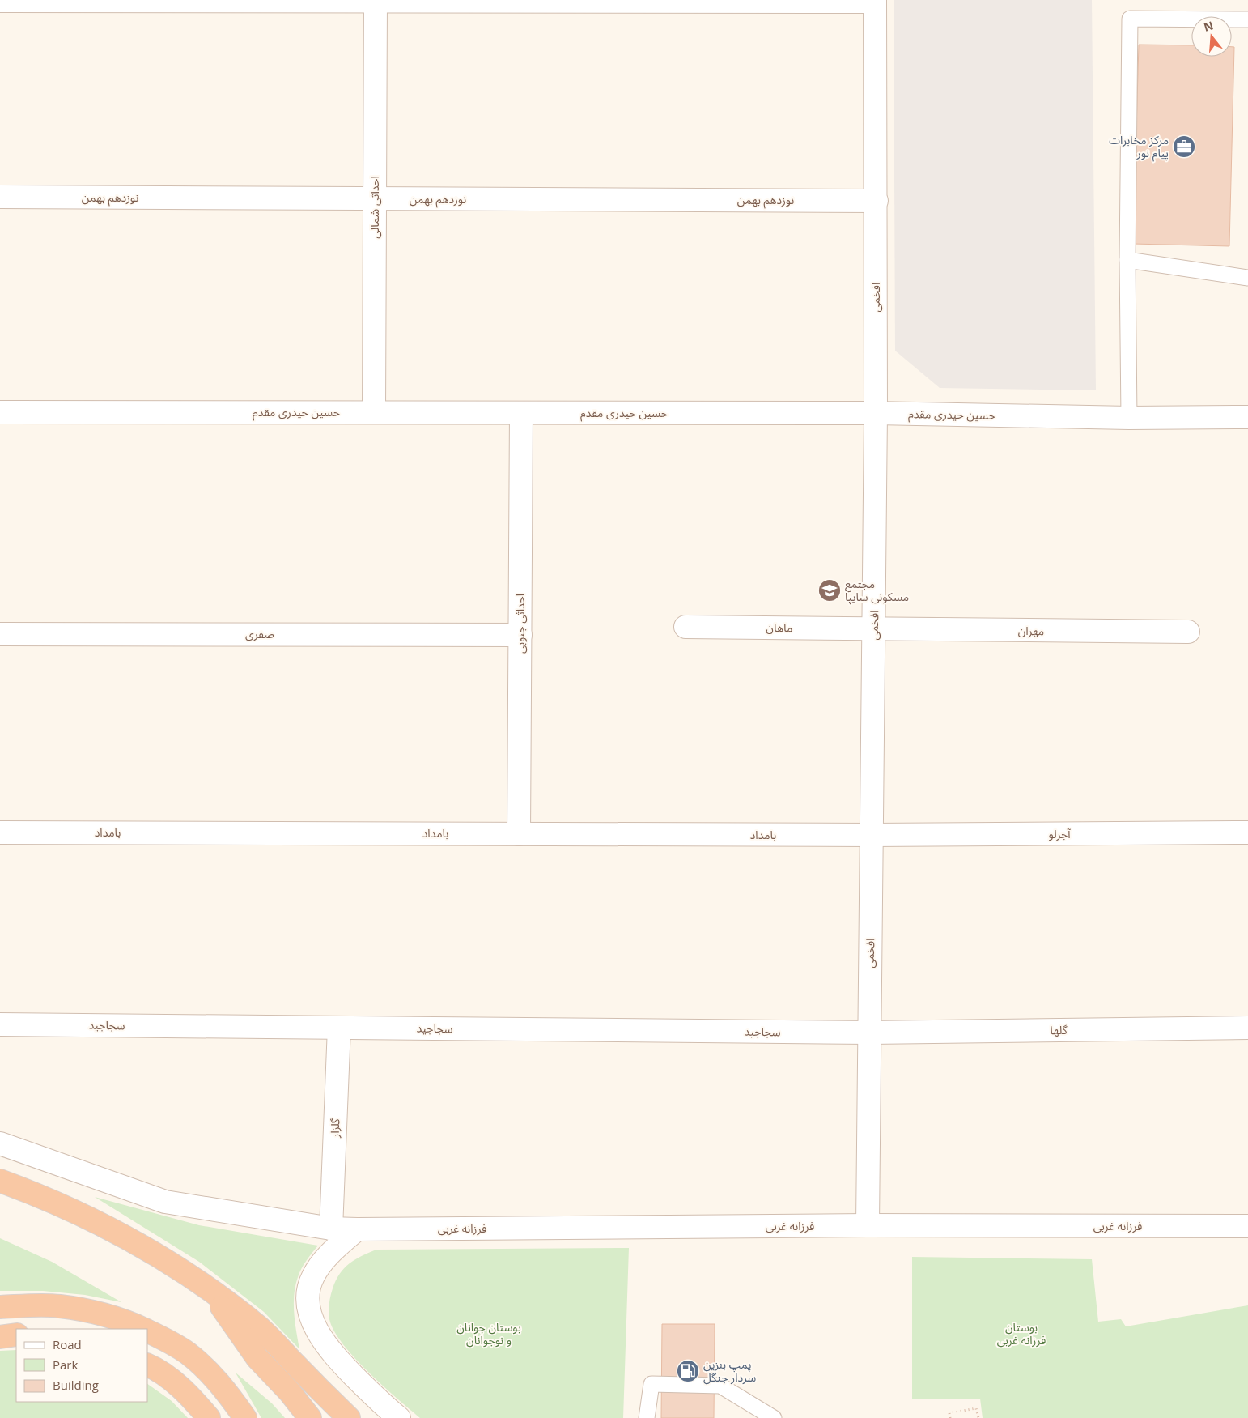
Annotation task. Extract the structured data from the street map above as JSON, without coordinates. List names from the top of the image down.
{
  "streets": {
    "street": [
      "نوزدهم بهمن",
      "احداثی شمالی",
      "افخمی",
      "حسین حیدری مقدم",
      "احداثی جنوبی",
      "ماهان",
      "مهران",
      "صفری",
      "بامداد",
      "آجرلو",
      "سجاجید",
      "گلها",
      "گلزار",
      "فرزانه غربی"
    ]
  },
  "crossings": [
    ["نوزدهم بهمن", "احداثی شمالی"],
    ["نوزدهم بهمن", "افخمی"],
    ["احداثی شمالی", "حسین حیدری مقدم"],
    ["افخمی", "حسین حیدری مقدم"],
    ["افخمی", "ماهان"],
    ["افخمی", "مهران"],
    ["افخمی", "بامداد"],
    ["افخمی", "آجرلو"],
    ["افخمی", "سجاجید"],
    ["افخمی", "گلها"],
    ["افخمی", "فرزانه غربی"],
    ["حسین حیدری مقدم", "احداثی جنوبی"],
    ["احداثی جنوبی", "صفری"],
    ["احداثی جنوبی", "بامداد"],
    ["ماهان", "مهران"],
    ["بامداد", "آجرلو"],
    ["سجاجید", "گلها"],
    ["سجاجید", "گلزار"],
    ["گلزار", "فرزانه غربی"]
  ],
  "parks": ["بوستان جوانان و نوجوانان", "بوستان فرزانه غربی"],
  "places": {
    "office": ["مرکز مخابرات پیام نور"],
    "school or university": ["مجتمع مسکونی سایپا"],
    "fuel station": ["پمپ بنزین سردار جنگل"]
  },
  "legend": ["Road", "Park", "Building"],
  "north": "top"
}
